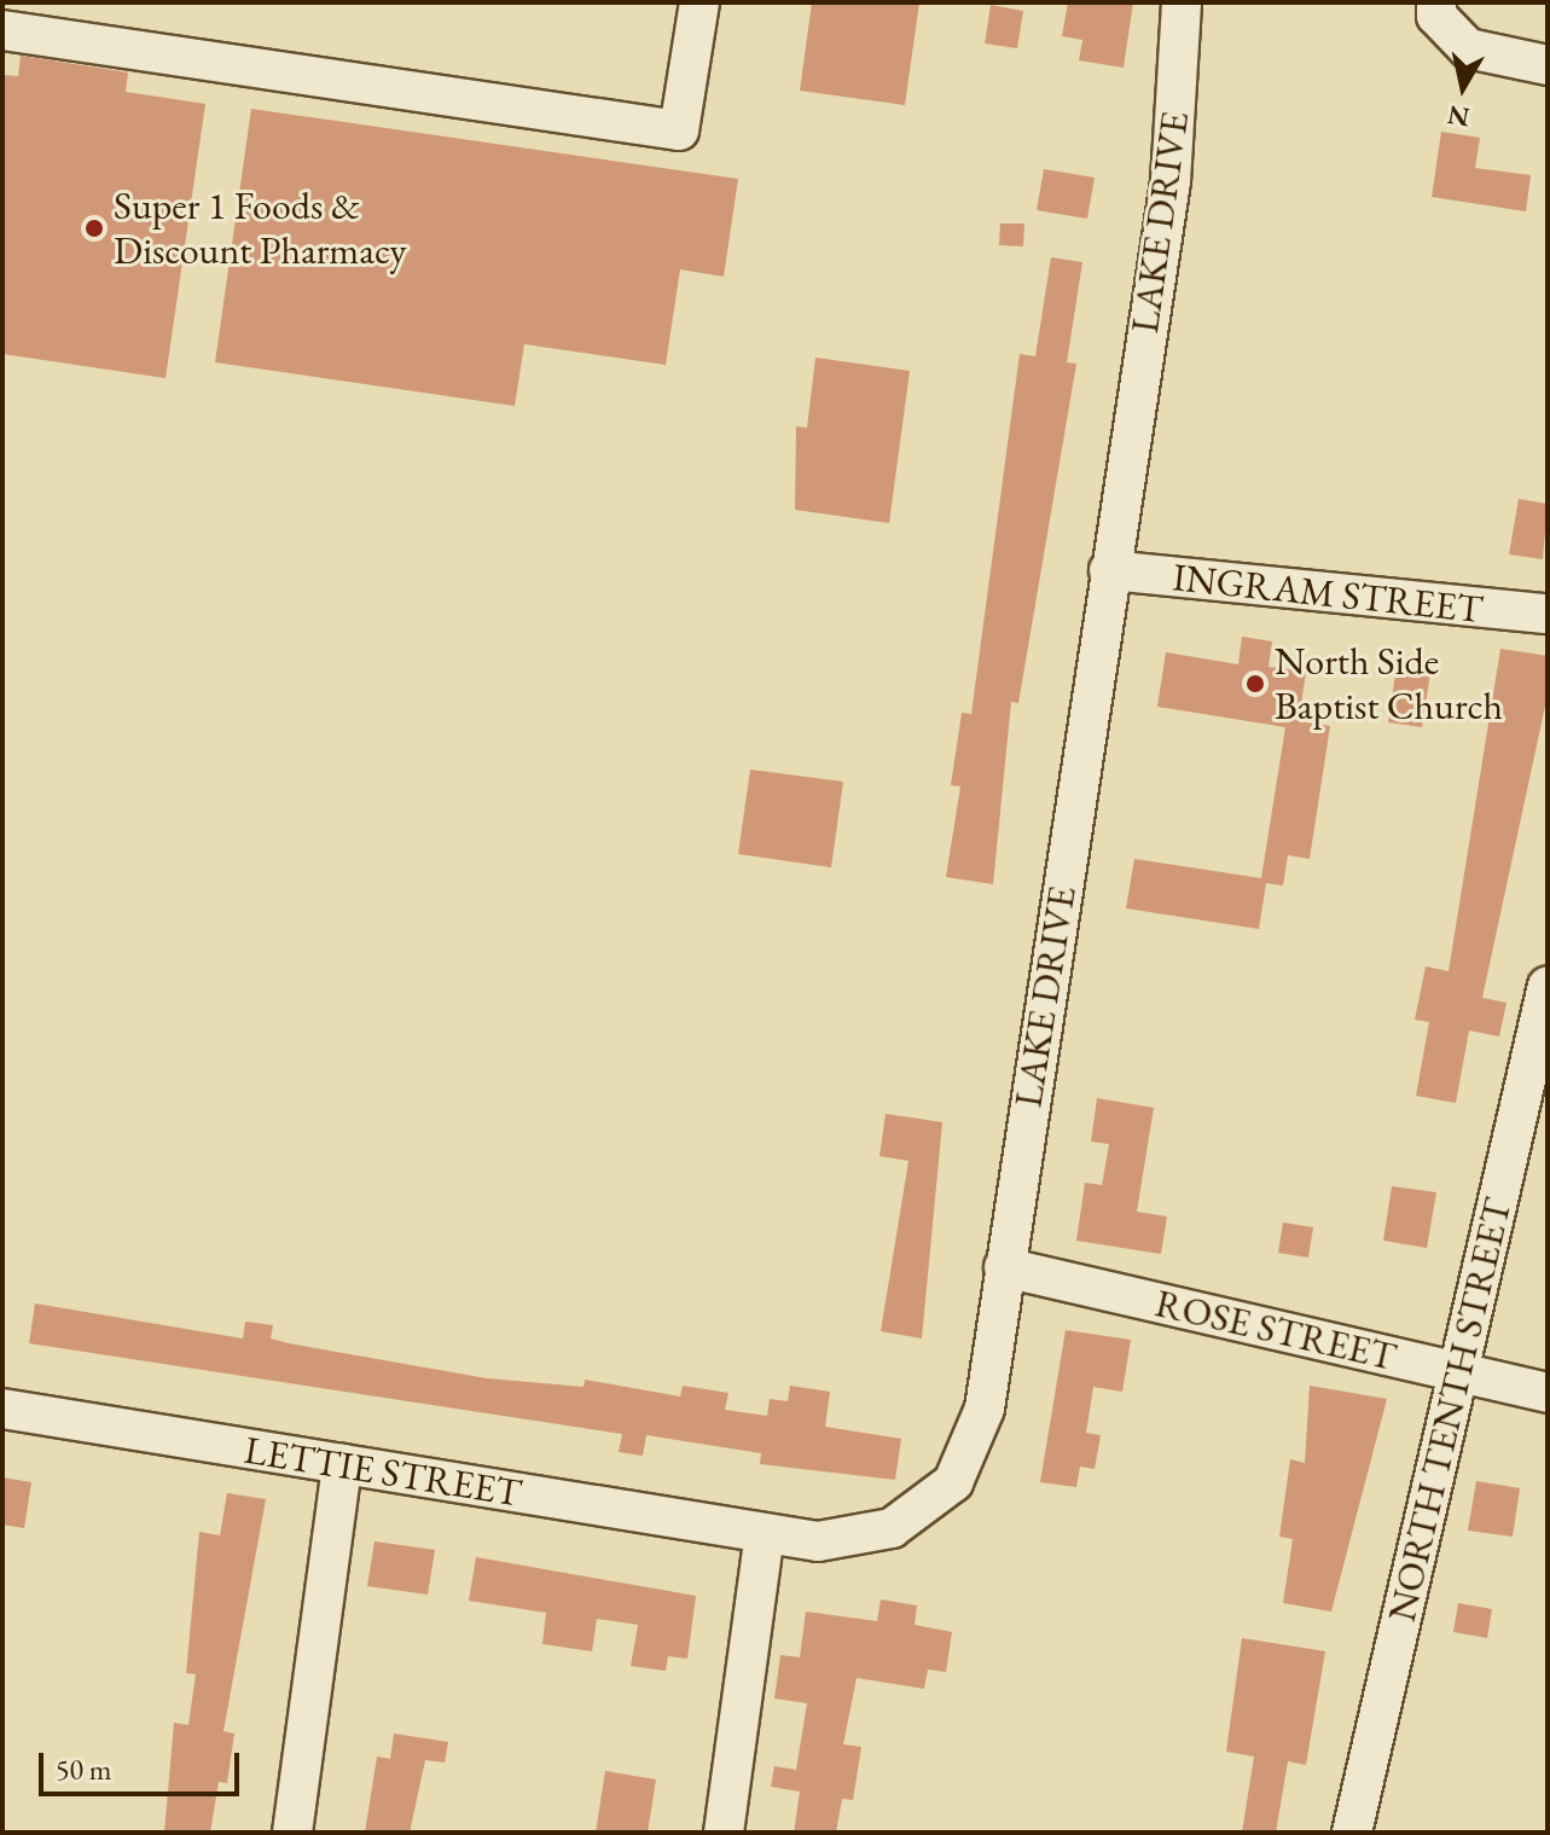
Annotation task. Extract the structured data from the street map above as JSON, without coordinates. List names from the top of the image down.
{
  "streets": {
    "street": [
      "LAKE DRIVE",
      "INGRAM STREET",
      "ROSE STREET",
      "NORTH TENTH STREET",
      "LETTIE STREET"
    ]
  },
  "crossings": [
    ["LAKE DRIVE", "INGRAM STREET"],
    ["LAKE DRIVE", "ROSE STREET"],
    ["LAKE DRIVE", "LETTIE STREET"],
    ["ROSE STREET", "NORTH TENTH STREET"]
  ],
  "places": ["Super 1 Foods & Discount Pharmacy", "North Side Baptist Church"],
  "scale_bar": "50 m",
  "north": "bottom"
}
